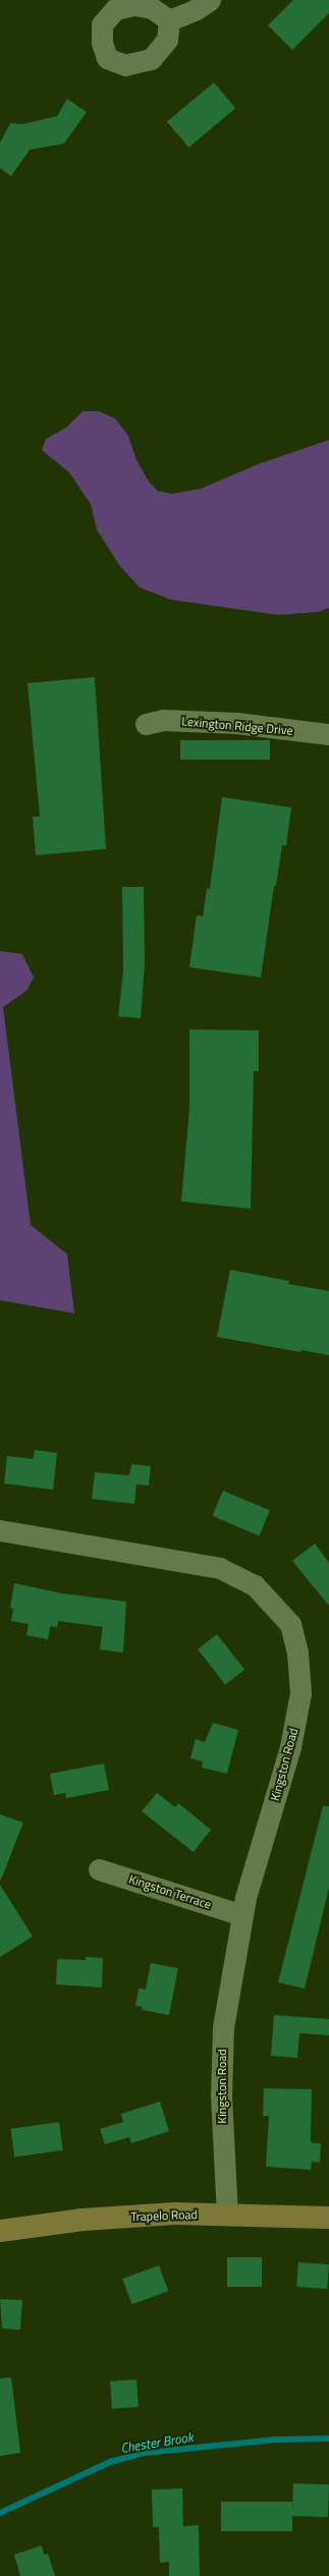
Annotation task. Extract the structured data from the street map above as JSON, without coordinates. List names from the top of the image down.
{
  "streets": {
    "main road": ["Trapelo Road"],
    "street": ["Lexington Ridge Drive", "Kingston Road", "Kingston Terrace"]
  },
  "crossings": [
    ["Kingston Road", "Kingston Terrace"],
    ["Kingston Road", "Trapelo Road"]
  ],
  "water": ["Chester Brook"]
}
